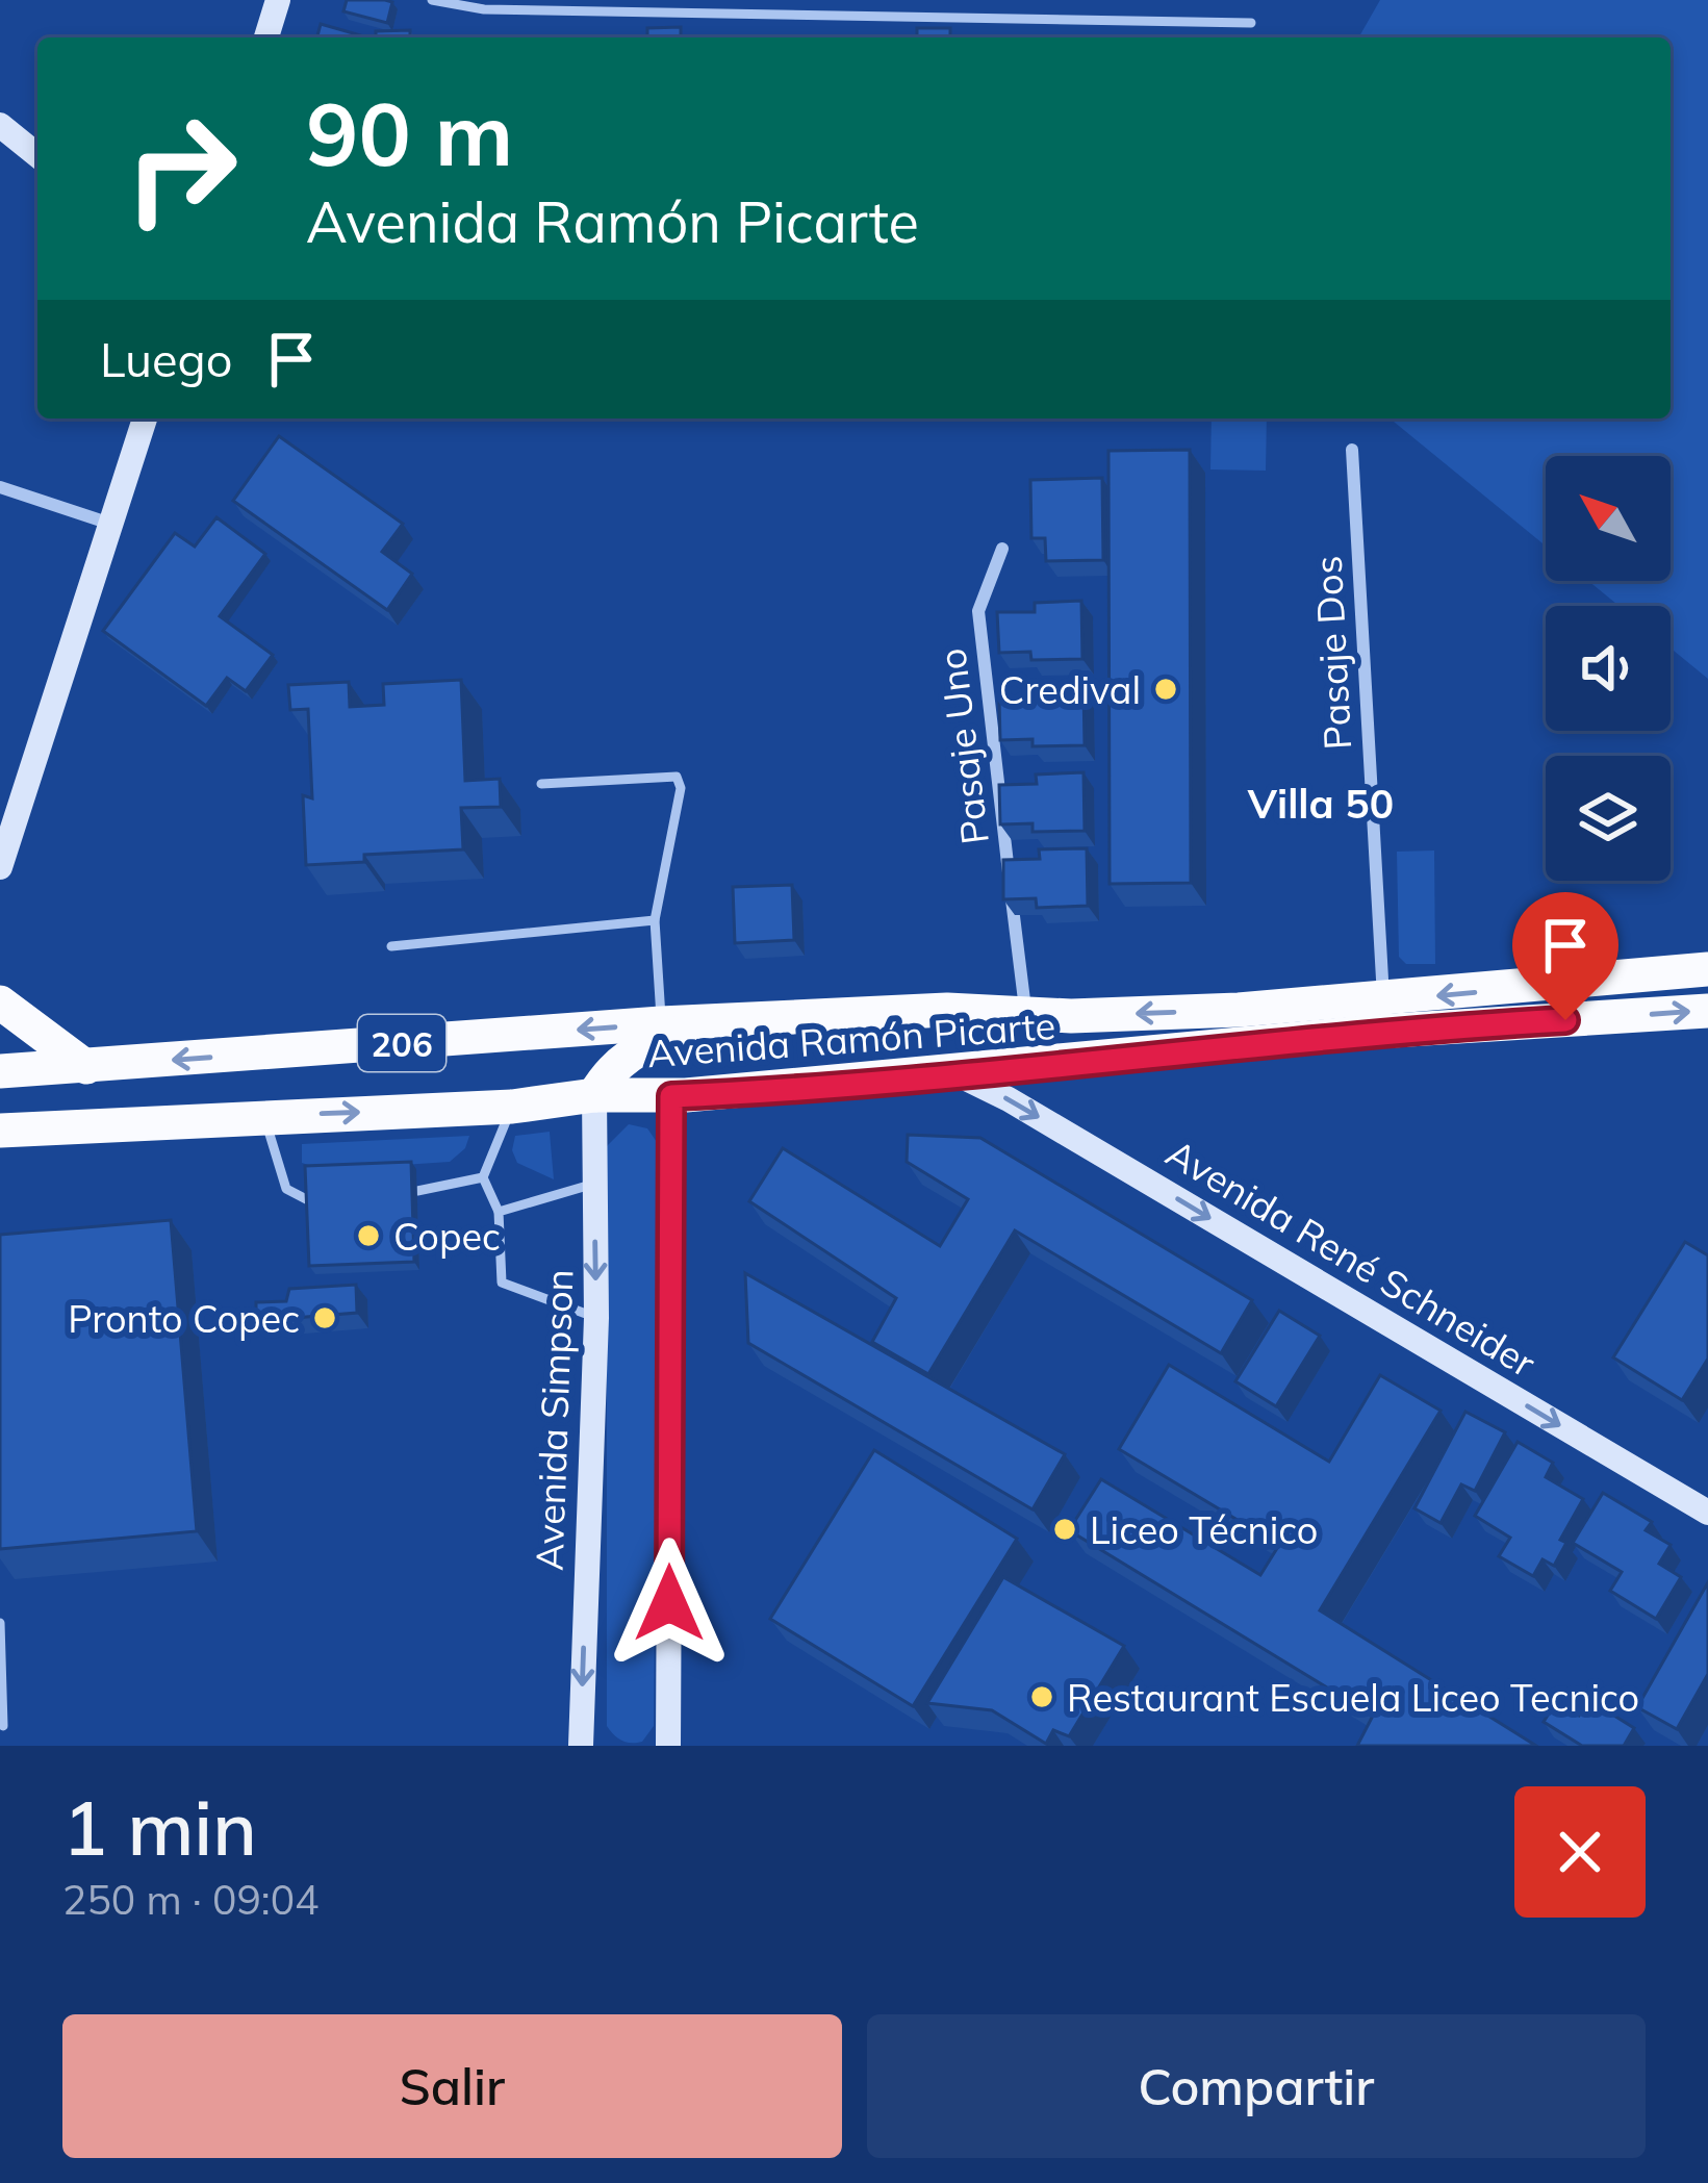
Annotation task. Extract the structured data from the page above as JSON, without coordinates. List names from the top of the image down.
{
  "streets": {
    "highway": ["Avenida Ramón Picarte", "206"],
    "main road": ["Avenida René Schneider", "Avenida Simpson"],
    "street": ["Pasaje Dos", "Pasaje Uno"]
  },
  "crossings": [
    ["Pasaje Dos", "Avenida Ramón Picarte"],
    ["Pasaje Uno", "Avenida Ramón Picarte"],
    ["Avenida Ramón Picarte", "Avenida René Schneider"],
    ["Avenida Ramón Picarte", "Avenida Simpson"]
  ],
  "one_way": ["Avenida René Schneider"],
  "districts": ["Villa 50"],
  "places": [
    "Credival",
    "Copec",
    "Pronto Copec",
    "Liceo Técnico",
    "Restaurant Escuela Liceo Tecnico"
  ],
  "north": "top left",
  "page": {
    "turn": ["90 m", "Avenida Ramón Picarte"],
    "then": "Luego",
    "heading": ["1 min", "250 m · 09:04"],
    "buttons": ["Salir", "Compartir"]
  }
}
